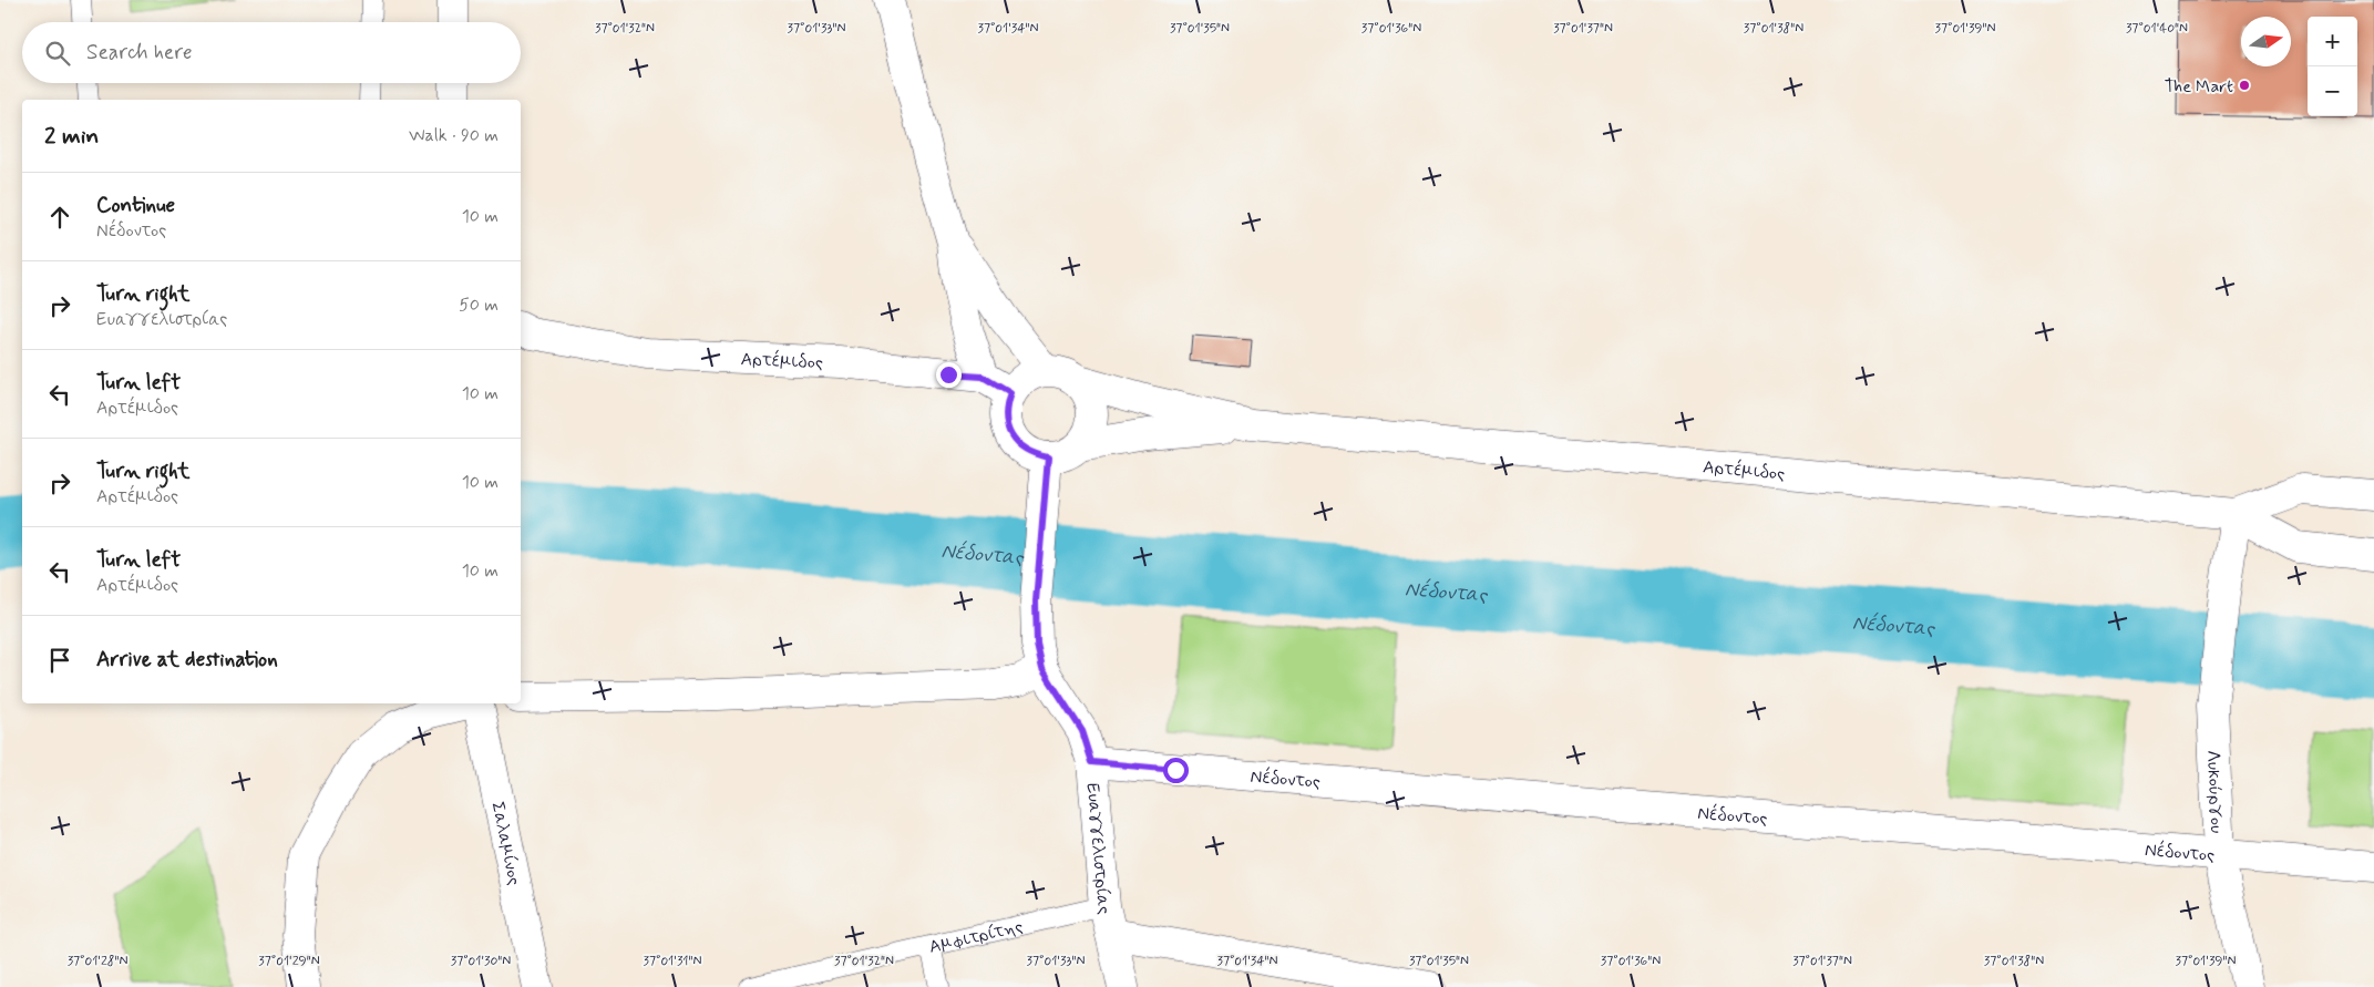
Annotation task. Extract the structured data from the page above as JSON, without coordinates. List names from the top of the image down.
{
  "streets": {
    "street": [
      "Αρτέμιδος",
      "Νέδοντος",
      "Λυκούργου",
      "Σαλαμίνος",
      "Ευαγγελιστρίας"
    ],
    "lane": ["Αμφιτρίτης"]
  },
  "crossings": [
    ["Αρτέμιδος", "Λυκούργου"],
    ["Αρτέμιδος", "Ευαγγελιστρίας"],
    ["Νέδοντος", "Λυκούργου"],
    ["Νέδοντος", "Ευαγγελιστρίας"],
    ["Ευαγγελιστρίας", "Αμφιτρίτης"]
  ],
  "water": ["Νέδoντας"],
  "places": ["The Mart"],
  "north": "right",
  "page": {
    "map_buttons": ["+", "−"],
    "search": "Search here",
    "heading": ["2 min", "Walk · 90 m"],
    "list": [
      ["Continue", "Νέδοντος", "10 m"],
      ["Turn right", "Ευαγγελιστρίας", "50 m"],
      ["Turn left", "Αρτέμιδος", "10 m"],
      ["Turn right", "Αρτέμιδος", "10 m"],
      ["Turn left", "Αρτέμιδος", "10 m"],
      "Arrive at destination"
    ]
  },
  "coordinates": [
    "37°01'40\"N",
    "37°01'32\"N",
    "37°01'33\"N",
    "37°01'34\"N",
    "37°01'35\"N",
    "37°01'36\"N",
    "37°01'37\"N",
    "37°01'38\"N",
    "37°01'39\"N",
    "37°01'28\"N",
    "37°01'29\"N",
    "37°01'30\"N",
    "37°01'31\"N"
  ]
}
